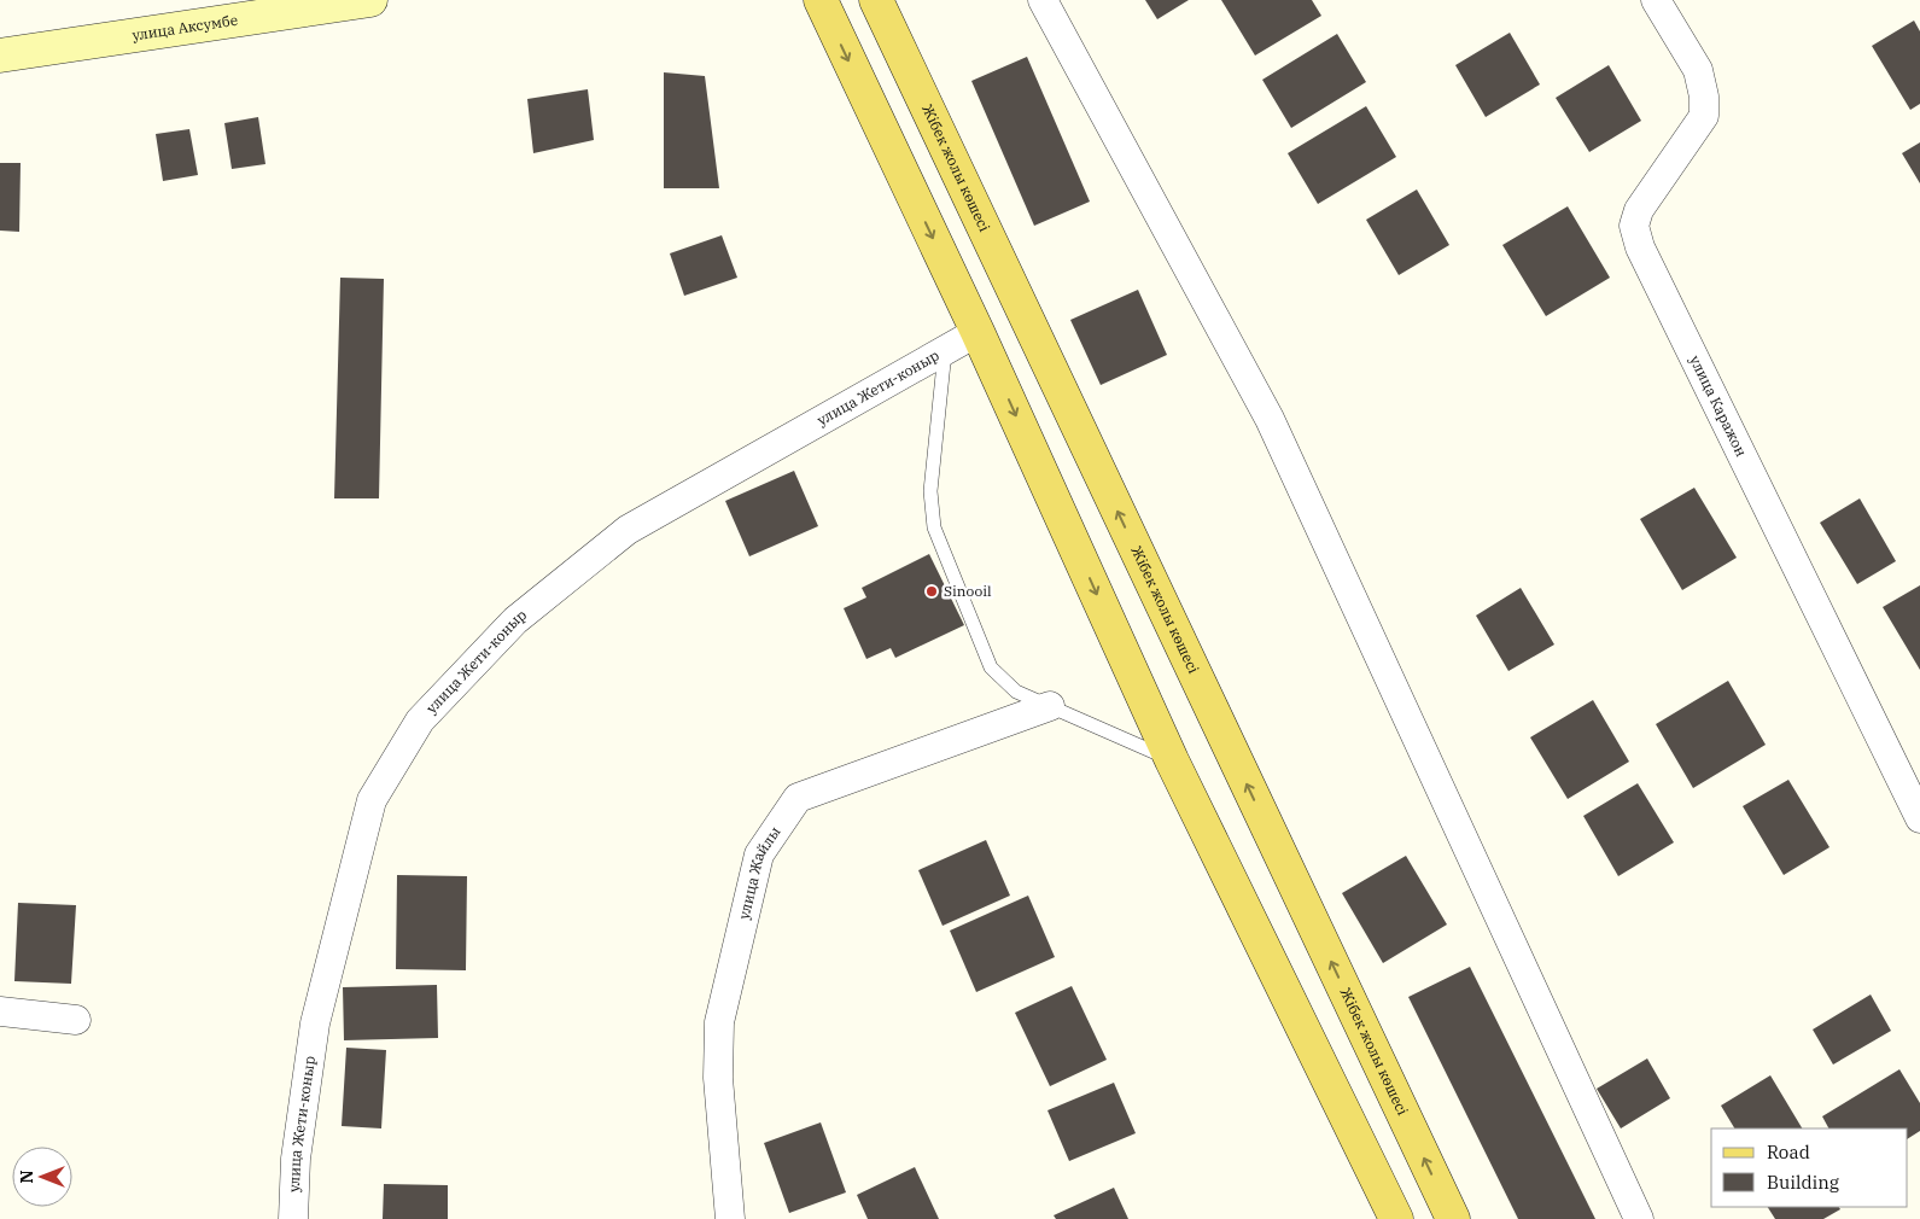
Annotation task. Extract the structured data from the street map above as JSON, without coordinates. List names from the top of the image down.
{
  "streets": {
    "main road": ["улица Аксумбе", "Жібек жолы көшесі"],
    "street": ["улица Жети-коныр", "улица Каражон", "улица Жайлы"]
  },
  "places": ["Sinooil"],
  "legend": ["Road", "Building"],
  "north": "left"
}
